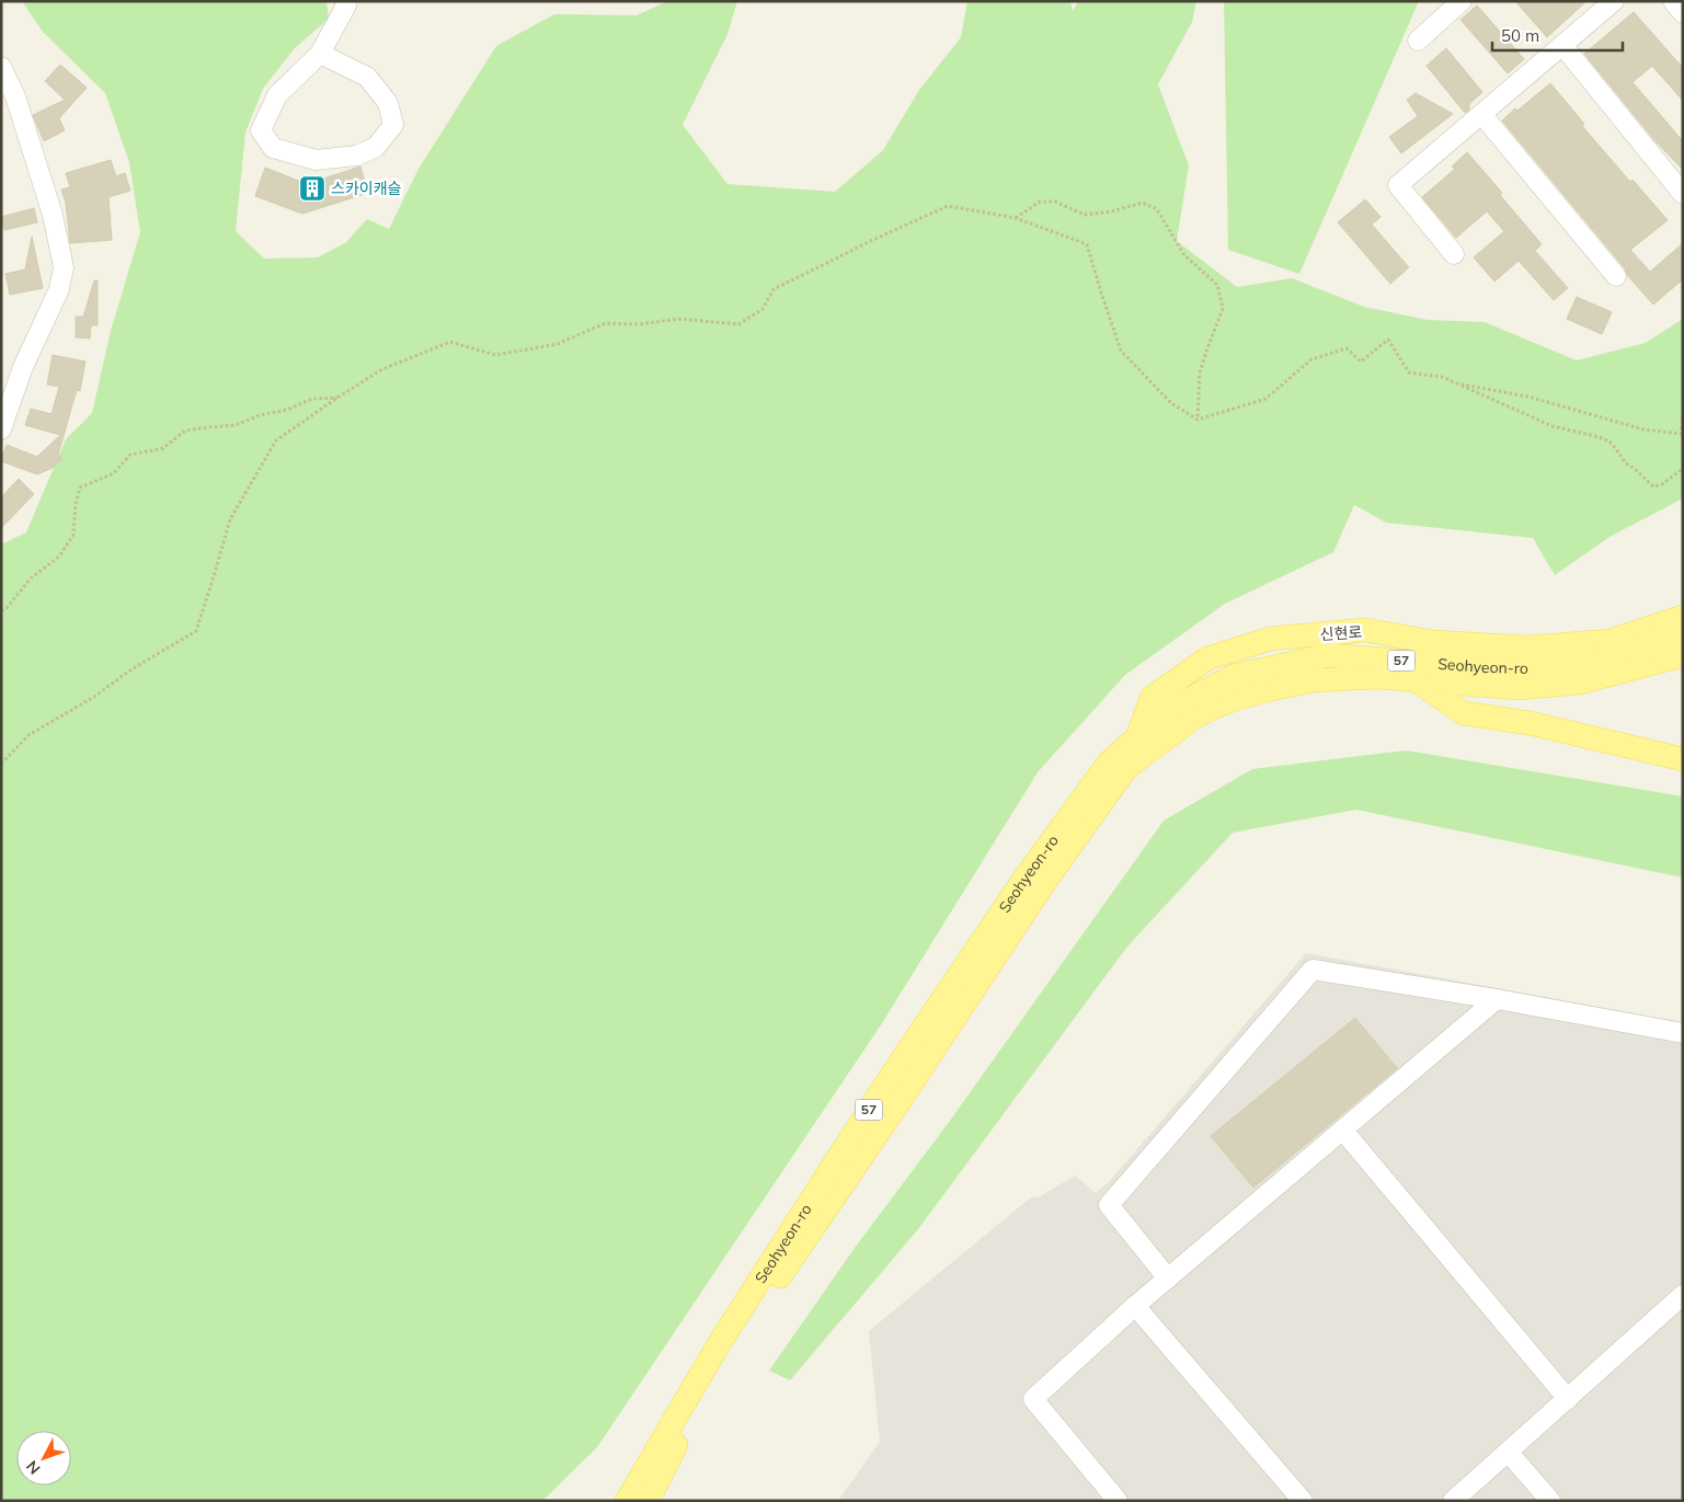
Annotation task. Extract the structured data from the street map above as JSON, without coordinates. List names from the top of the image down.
{
  "streets": {
    "main road": ["신현로", "57", "Seohyeon-ro"]
  },
  "crossings": [
    ["신현로", "Seohyeon-ro"]
  ],
  "places": {
    "building": ["스카이캐슬"]
  },
  "scale_bar": "50 m",
  "north": "bottom left"
}
